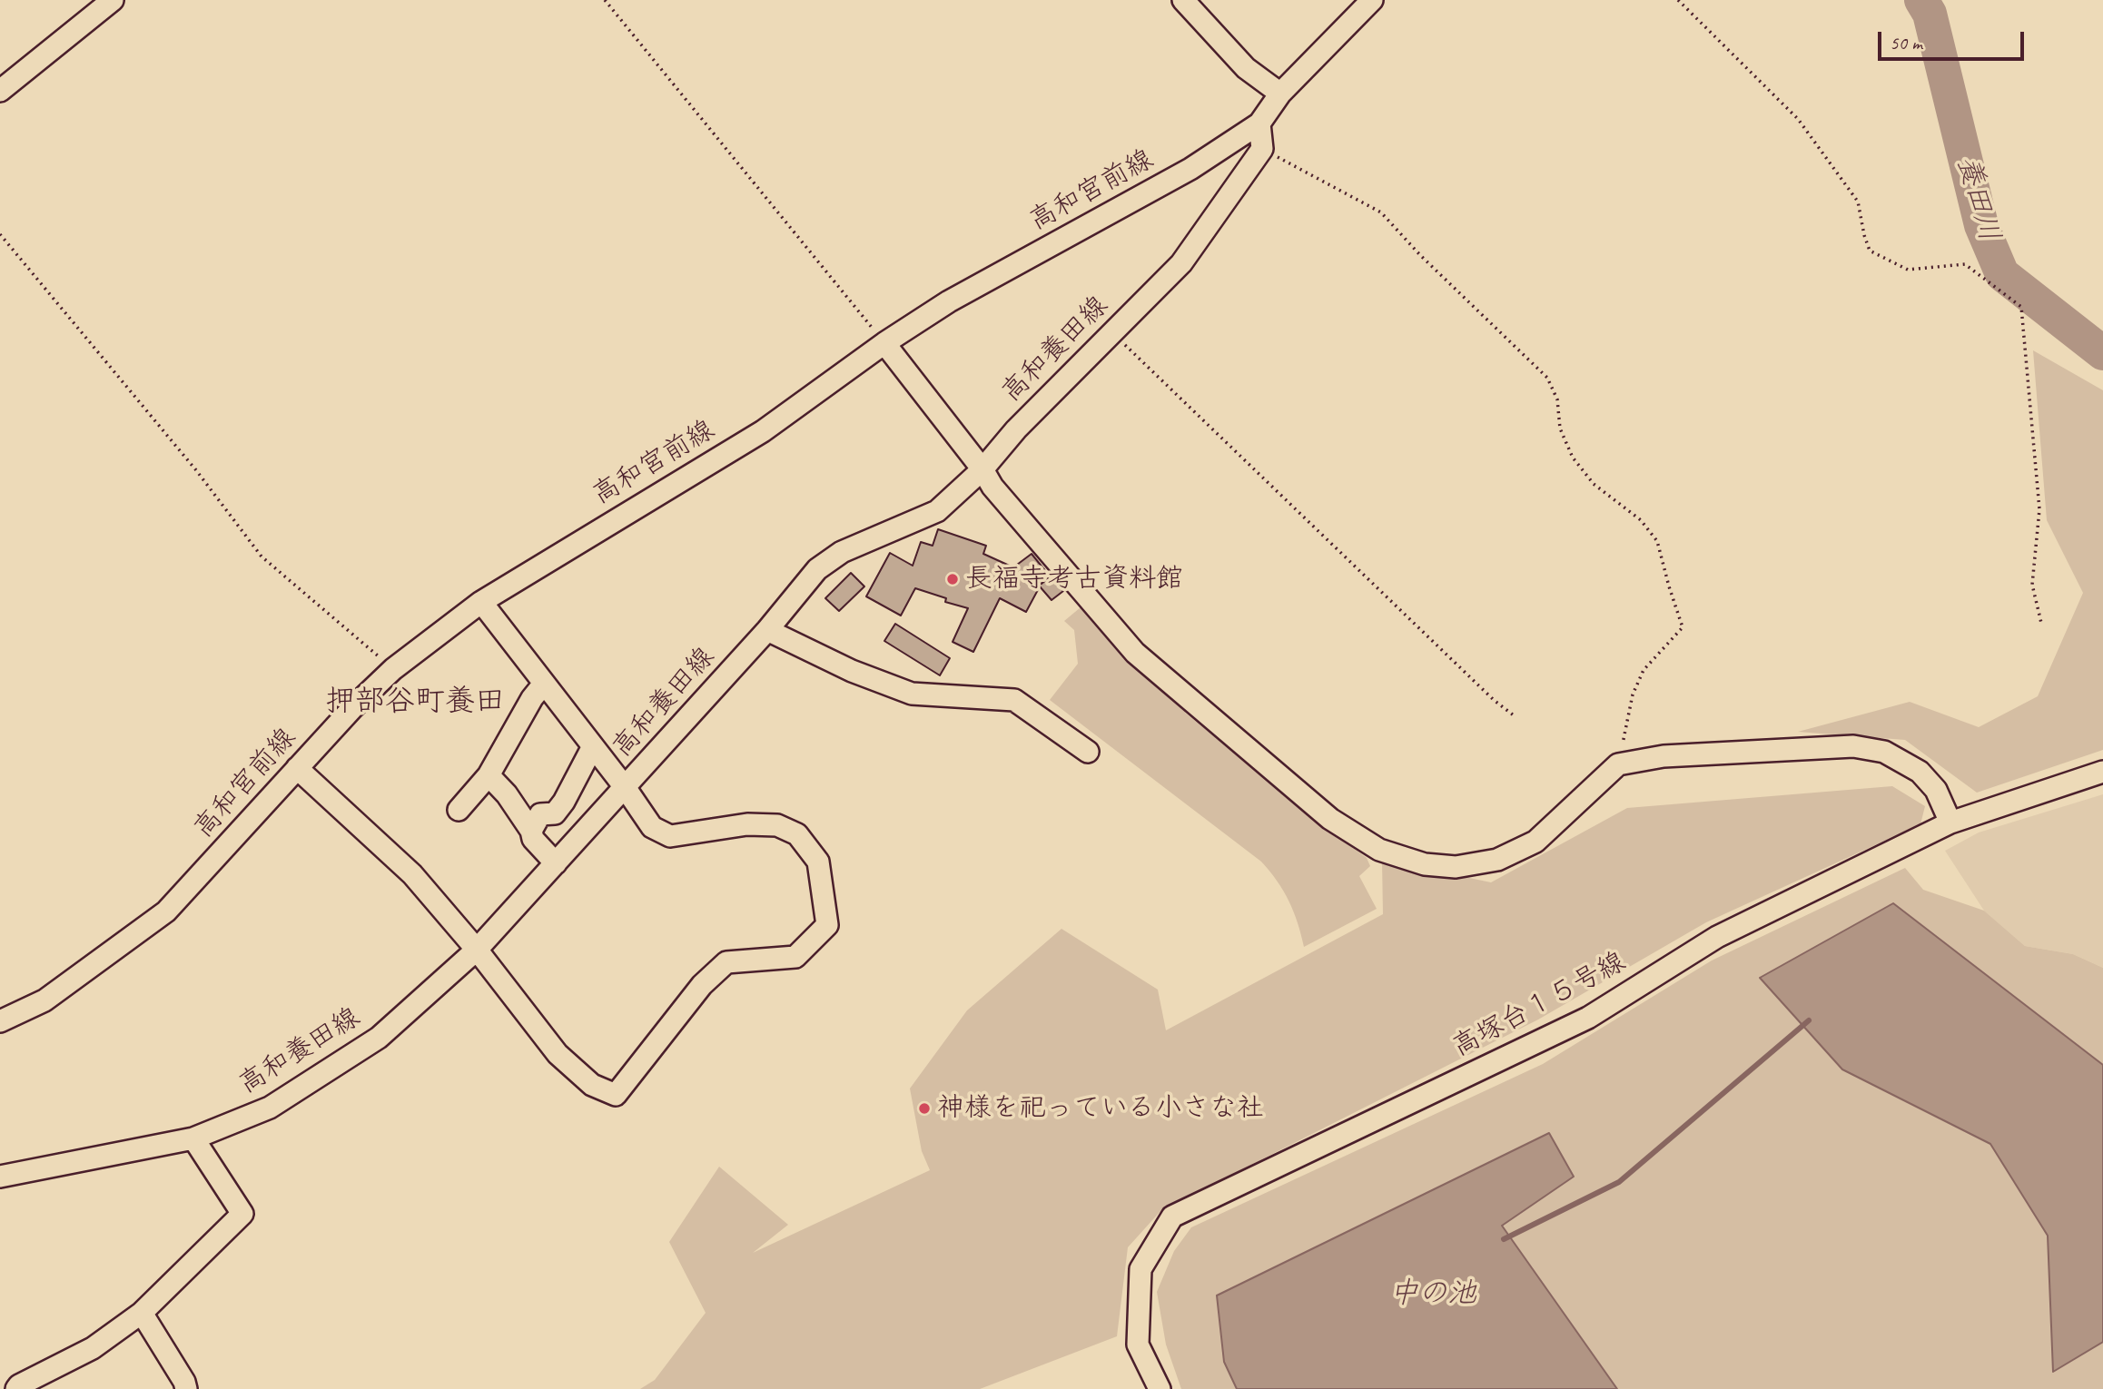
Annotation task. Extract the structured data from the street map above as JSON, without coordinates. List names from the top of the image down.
{
  "streets": {
    "street": ["高和宮前線", "高和養田線", "高塚台１５号線"]
  },
  "districts": ["押部谷町養田"],
  "water": ["養田川", "中の池"],
  "places": ["長福寺考古資料館", "神様を祀っている小さな社"],
  "scale_bar": "50 m"
}
